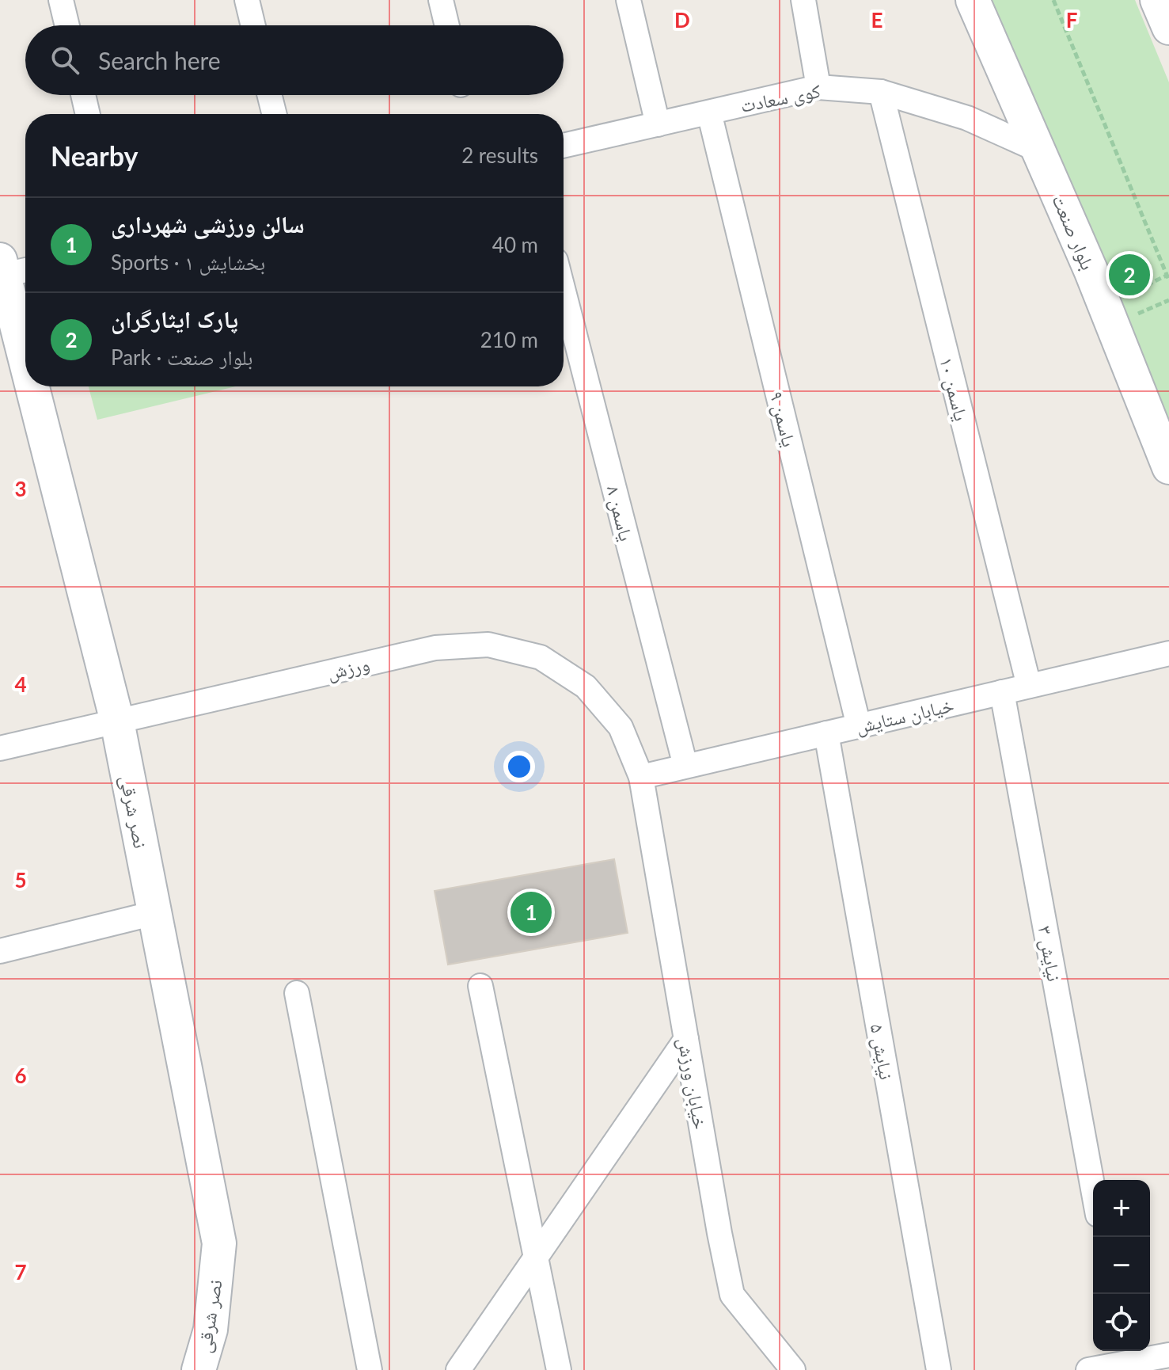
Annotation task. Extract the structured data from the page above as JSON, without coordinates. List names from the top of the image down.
{
  "streets": {
    "street": [
      "کوی سعادت",
      "بلوار صنعت",
      "یاسمن ۱۰",
      "یاسمن ۹",
      "یاسمن ۸",
      "ورزش",
      "خیابان ستایش",
      "نصر شرقی",
      "نیایش ۳",
      "نیایش ۵",
      "خیابان ورزش"
    ]
  },
  "crossings": [
    ["کوی سعادت", "بلوار صنعت"],
    ["کوی سعادت", "یاسمن ۱۰"],
    ["کوی سعادت", "یاسمن ۹"],
    ["یاسمن ۱۰", "خیابان ستایش"],
    ["یاسمن ۹", "خیابان ستایش"],
    ["یاسمن ۸", "خیابان ستایش"],
    ["ورزش", "خیابان ستایش"],
    ["ورزش", "نصر شرقی"],
    ["ورزش", "خیابان ورزش"],
    ["خیابان ستایش", "نیایش ۳"],
    ["خیابان ستایش", "نیایش ۵"],
    ["خیابان ستایش", "خیابان ورزش"]
  ],
  "page": {
    "search": "Search here",
    "heading": ["Nearby", "2 results"],
    "list": [
      {
        "mark": "1",
        "name": "سالن ورزشی شهرداری",
        "note": "Sports · بخشایش ۱",
        "value": "40 m"
      },
      {
        "mark": "2",
        "name": "پارک ایثارگران",
        "note": "Park · بلوار صنعت",
        "value": "210 m"
      }
    ],
    "pins": ["2", "1"],
    "map_buttons": ["+", "−"]
  },
  "grid": {
    "columns": ["D", "E", "F"],
    "rows": [
      "3",
      "4",
      "5",
      "6",
      "7"
    ]
  }
}
